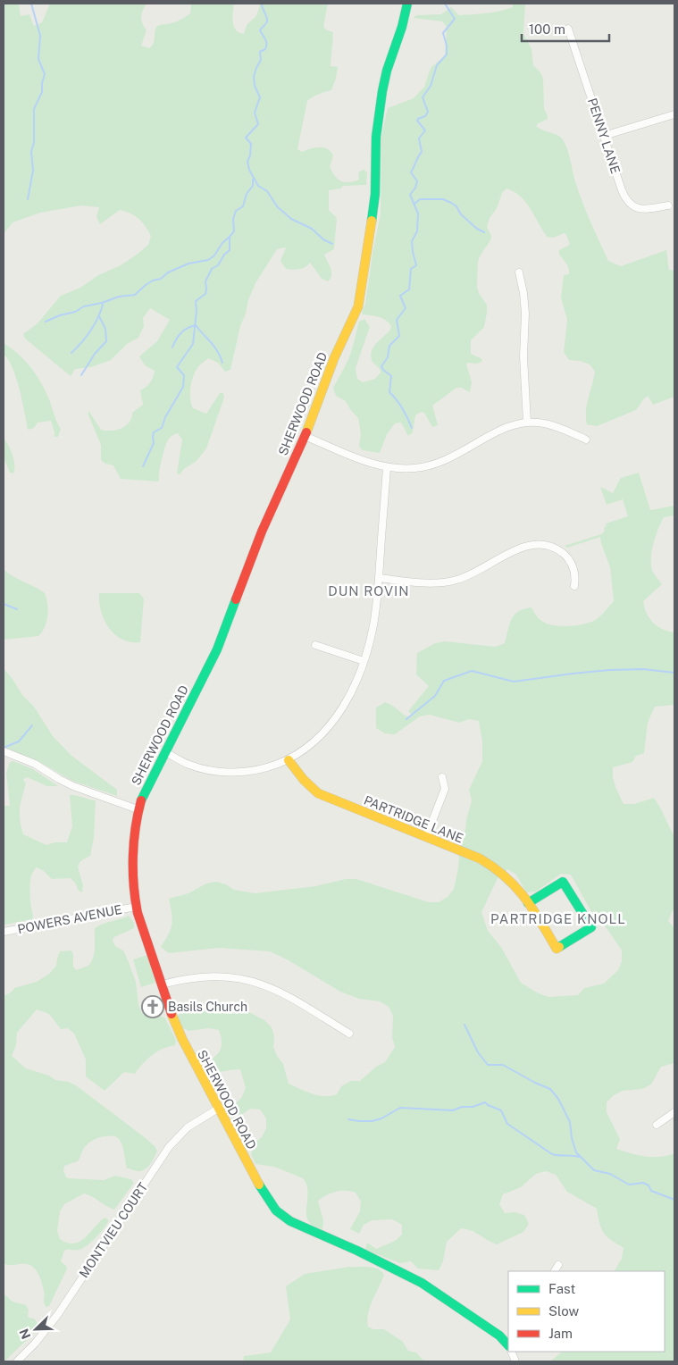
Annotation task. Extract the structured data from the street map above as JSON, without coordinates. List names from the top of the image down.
{
  "streets": {
    "street": [
      "PENNY LANE",
      "SHERWOOD ROAD",
      "PARTRIDGE LANE",
      "POWERS AVENUE",
      "MONTVIEU COURT"
    ]
  },
  "crossings": [
    ["SHERWOOD ROAD", "POWERS AVENUE"],
    ["SHERWOOD ROAD", "MONTVIEU COURT"]
  ],
  "districts": ["DUN ROVIN", "PARTRIDGE KNOLL"],
  "places": {
    "church": ["Basils Church"]
  },
  "legend": ["Fast", "Slow", "Jam"],
  "scale_bar": "100 m",
  "north": "bottom left"
}
